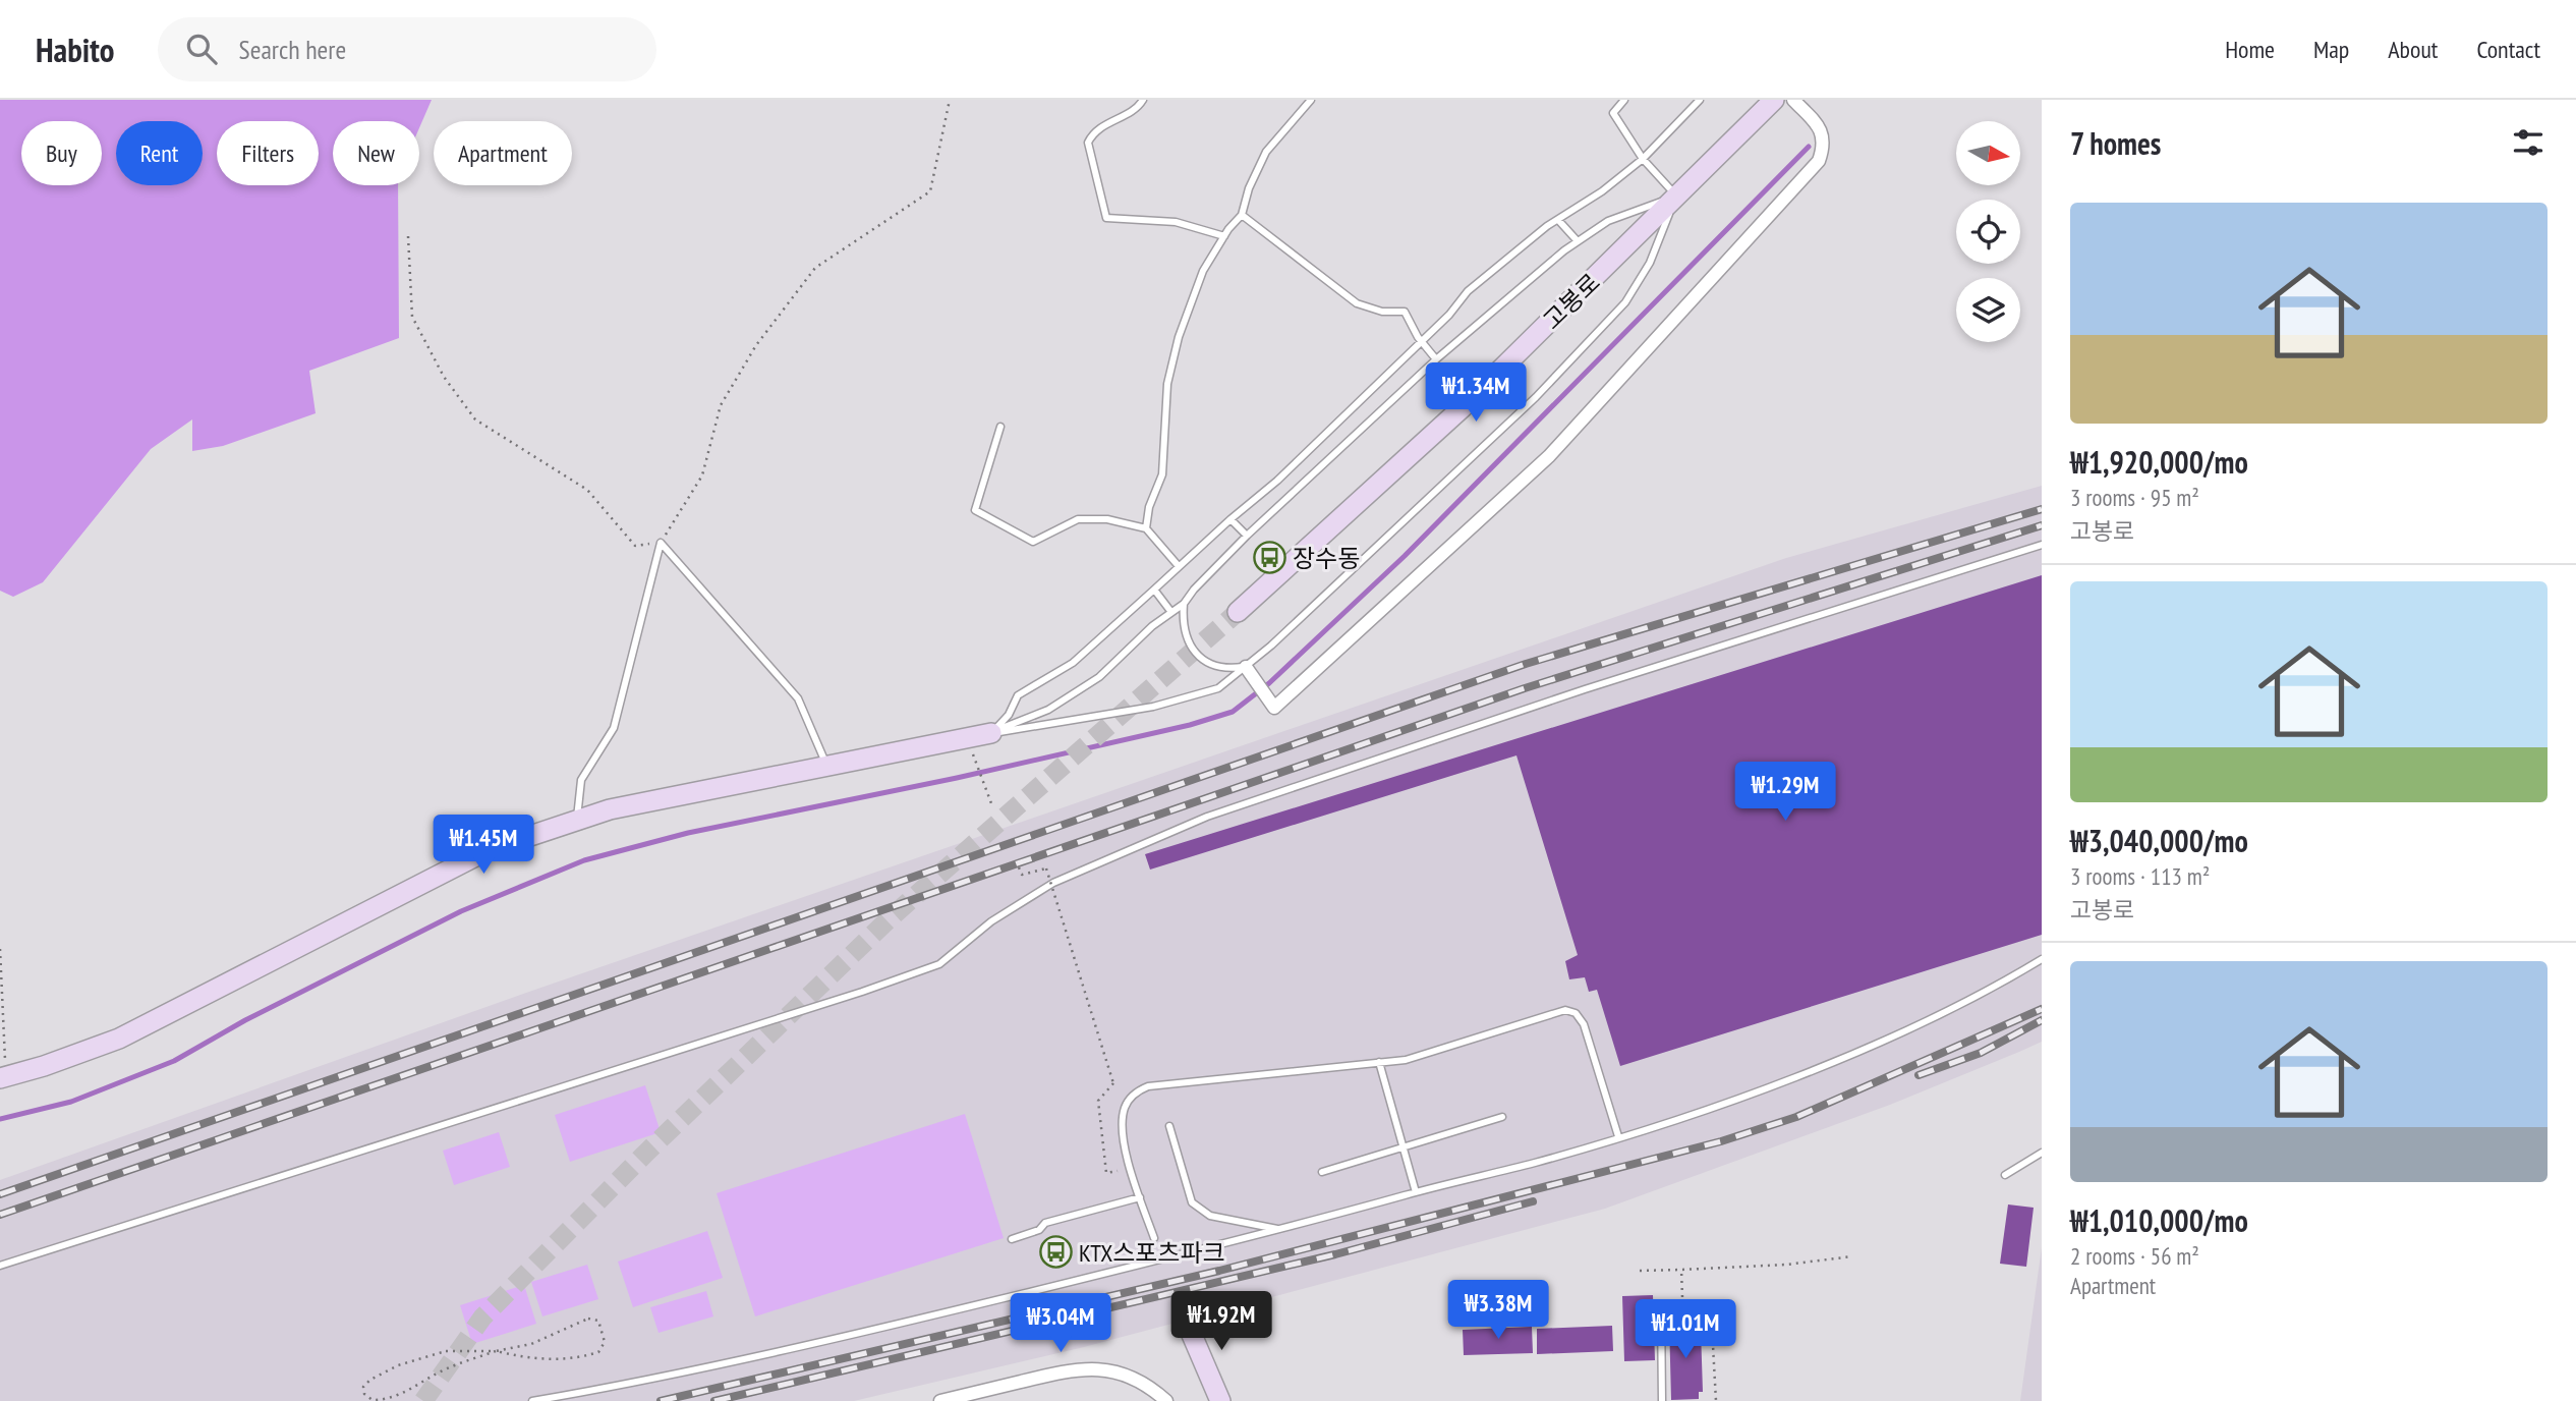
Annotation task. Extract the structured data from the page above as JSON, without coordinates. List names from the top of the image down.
{
  "streets": {
    "street": ["고봉로"]
  },
  "places": {
    "bus stop": ["장수동", "KTX스포츠파크"]
  },
  "north": "right",
  "page": {
    "header": "Habito",
    "search": "Search here",
    "nav": [
      "Home",
      "Map",
      "About",
      "Contact"
    ],
    "heading": "7 homes",
    "chip": [
      "Buy",
      "Rent",
      "Filters",
      "New",
      "Apartment"
    ],
    "list": [
      {
        "name": "₩1,920,000/mo",
        "note": "3 rooms · 95 m² · 고봉로"
      },
      {
        "name": "₩3,040,000/mo",
        "note": "3 rooms · 113 m² · 고봉로"
      },
      {
        "name": "₩1,010,000/mo",
        "note": "2 rooms · 56 m² · Apartment"
      }
    ],
    "price": [
      "₩1.34M",
      "₩1.29M",
      "₩1.45M",
      "₩3.38M",
      "₩1.92M",
      "₩3.04M",
      "₩1.01M"
    ]
  }
}
